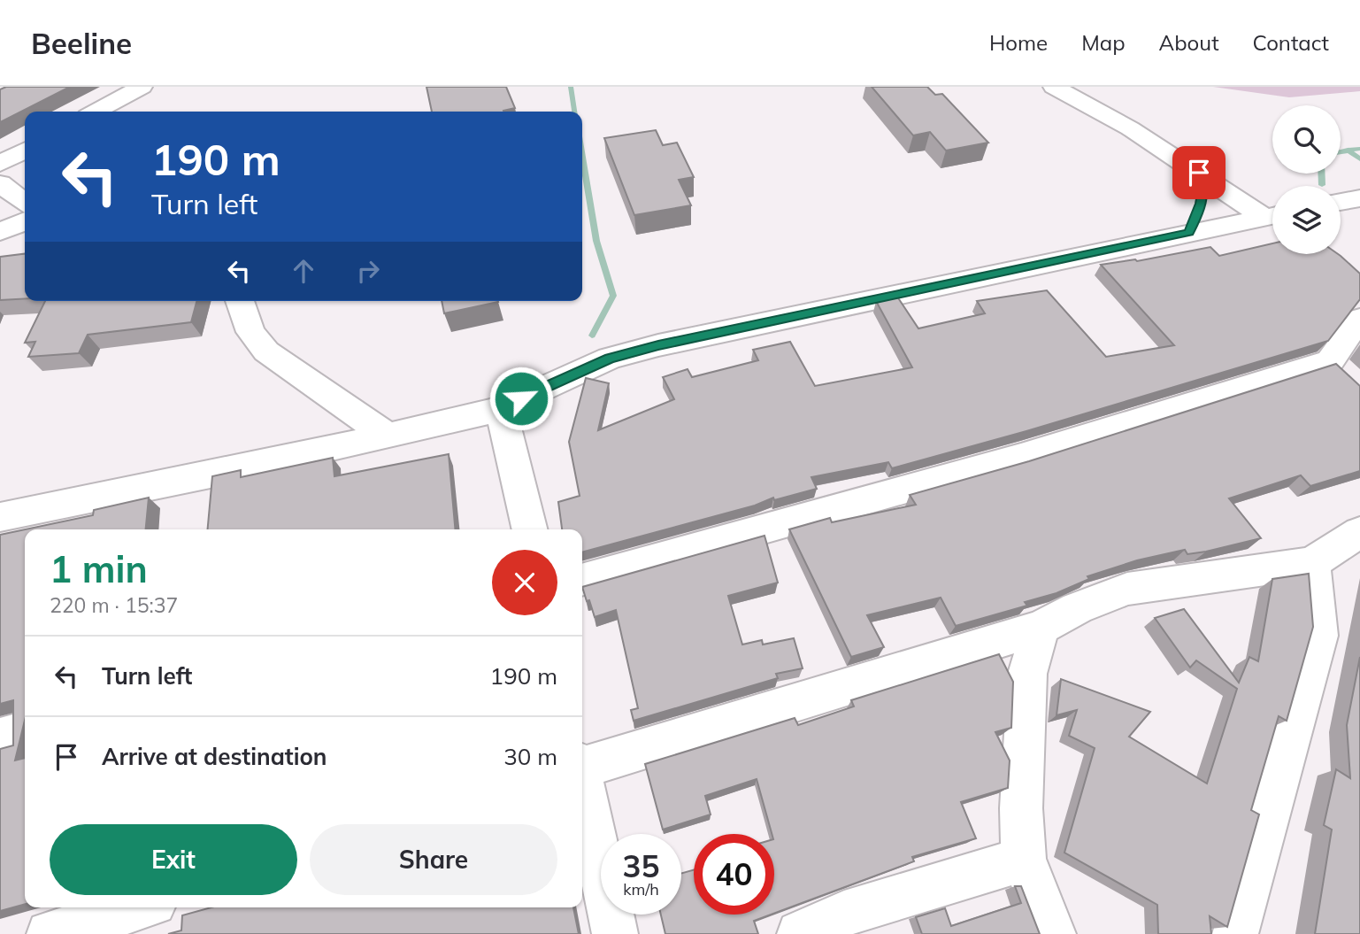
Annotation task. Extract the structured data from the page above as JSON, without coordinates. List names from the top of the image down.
{
  "page": {
    "header": "Beeline",
    "nav": [
      "Home",
      "Map",
      "About",
      "Contact"
    ],
    "turn": ["190 m", "Turn left"],
    "heading": ["1 min", "220 m · 15:37"],
    "list": [
      {
        "name": "Turn left",
        "value": "190 m"
      },
      {
        "name": "Arrive at destination",
        "value": "30 m"
      }
    ],
    "buttons": ["Exit", "Share"],
    "speed": "35 km/h",
    "limit": "40"
  }
}
